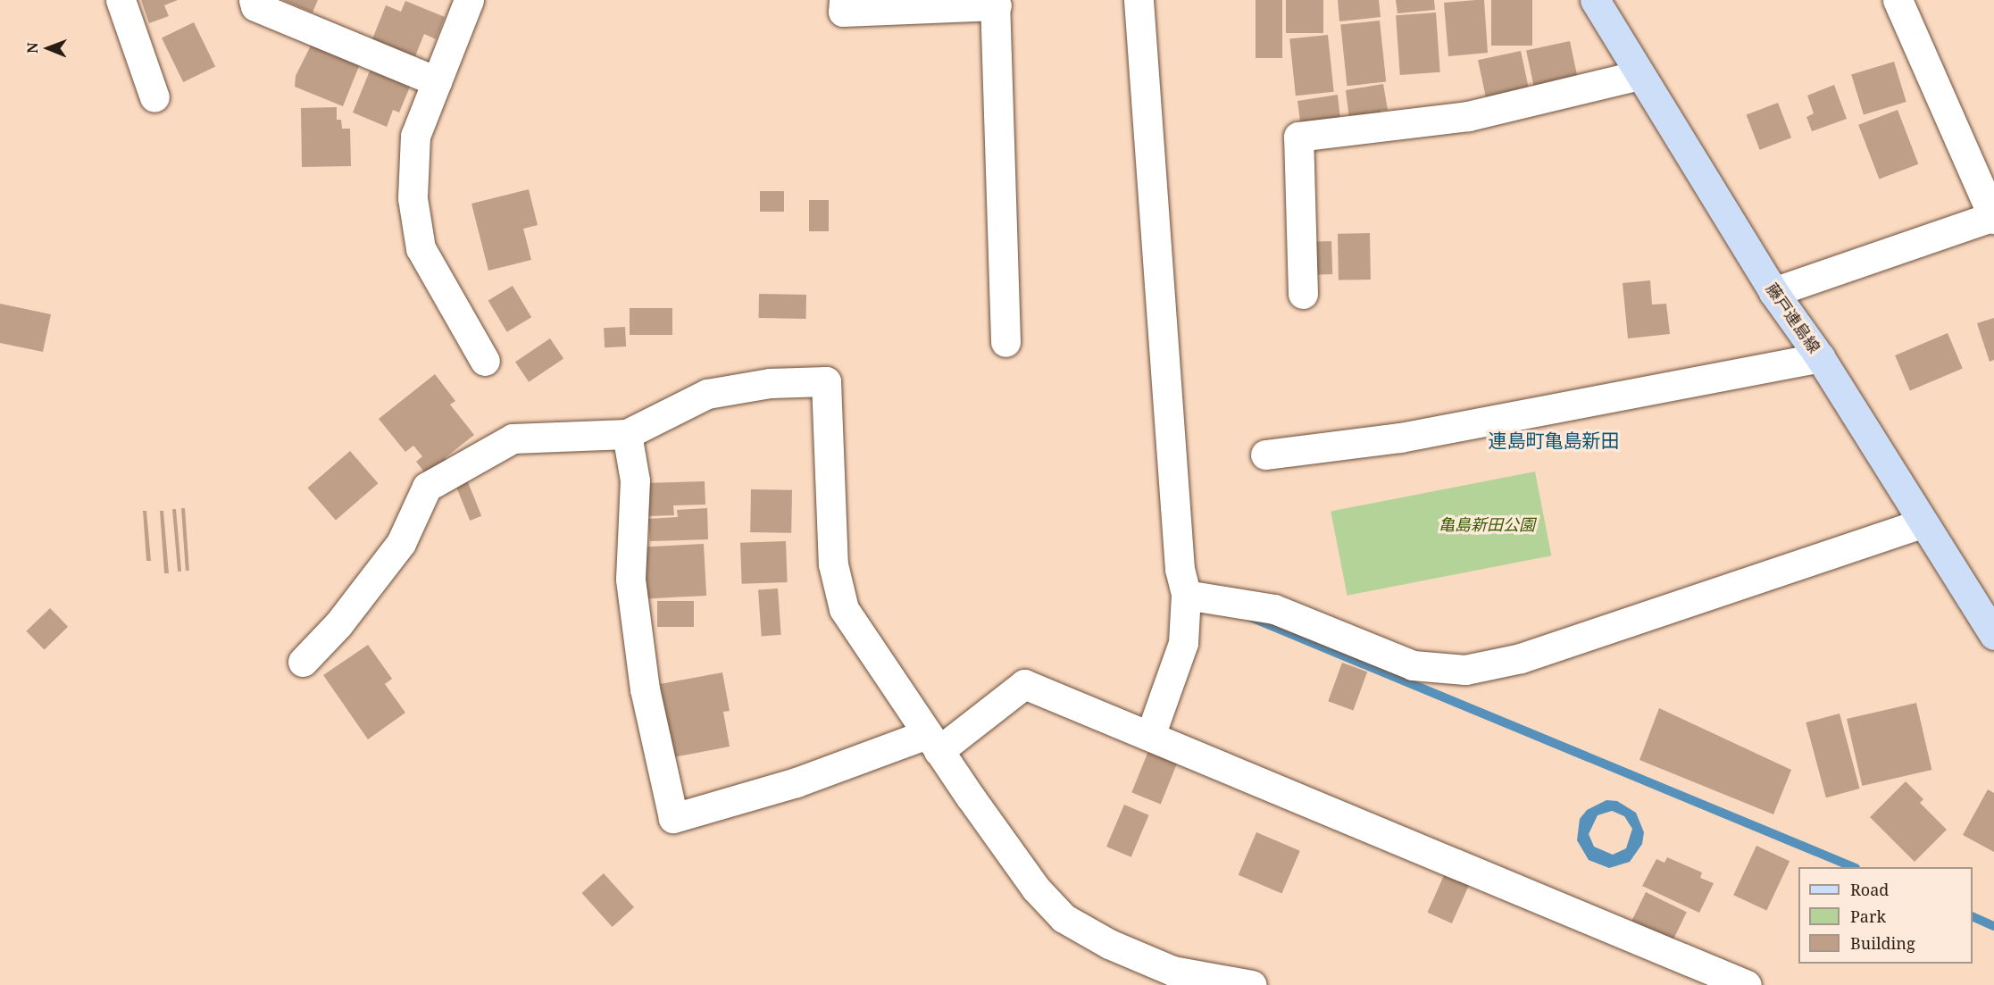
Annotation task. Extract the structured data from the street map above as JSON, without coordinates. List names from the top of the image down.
{
  "streets": {
    "main road": ["藤戸連島線"]
  },
  "districts": ["連島町亀島新田"],
  "parks": ["亀島新田公園"],
  "legend": ["Road", "Park", "Building"],
  "north": "left"
}
